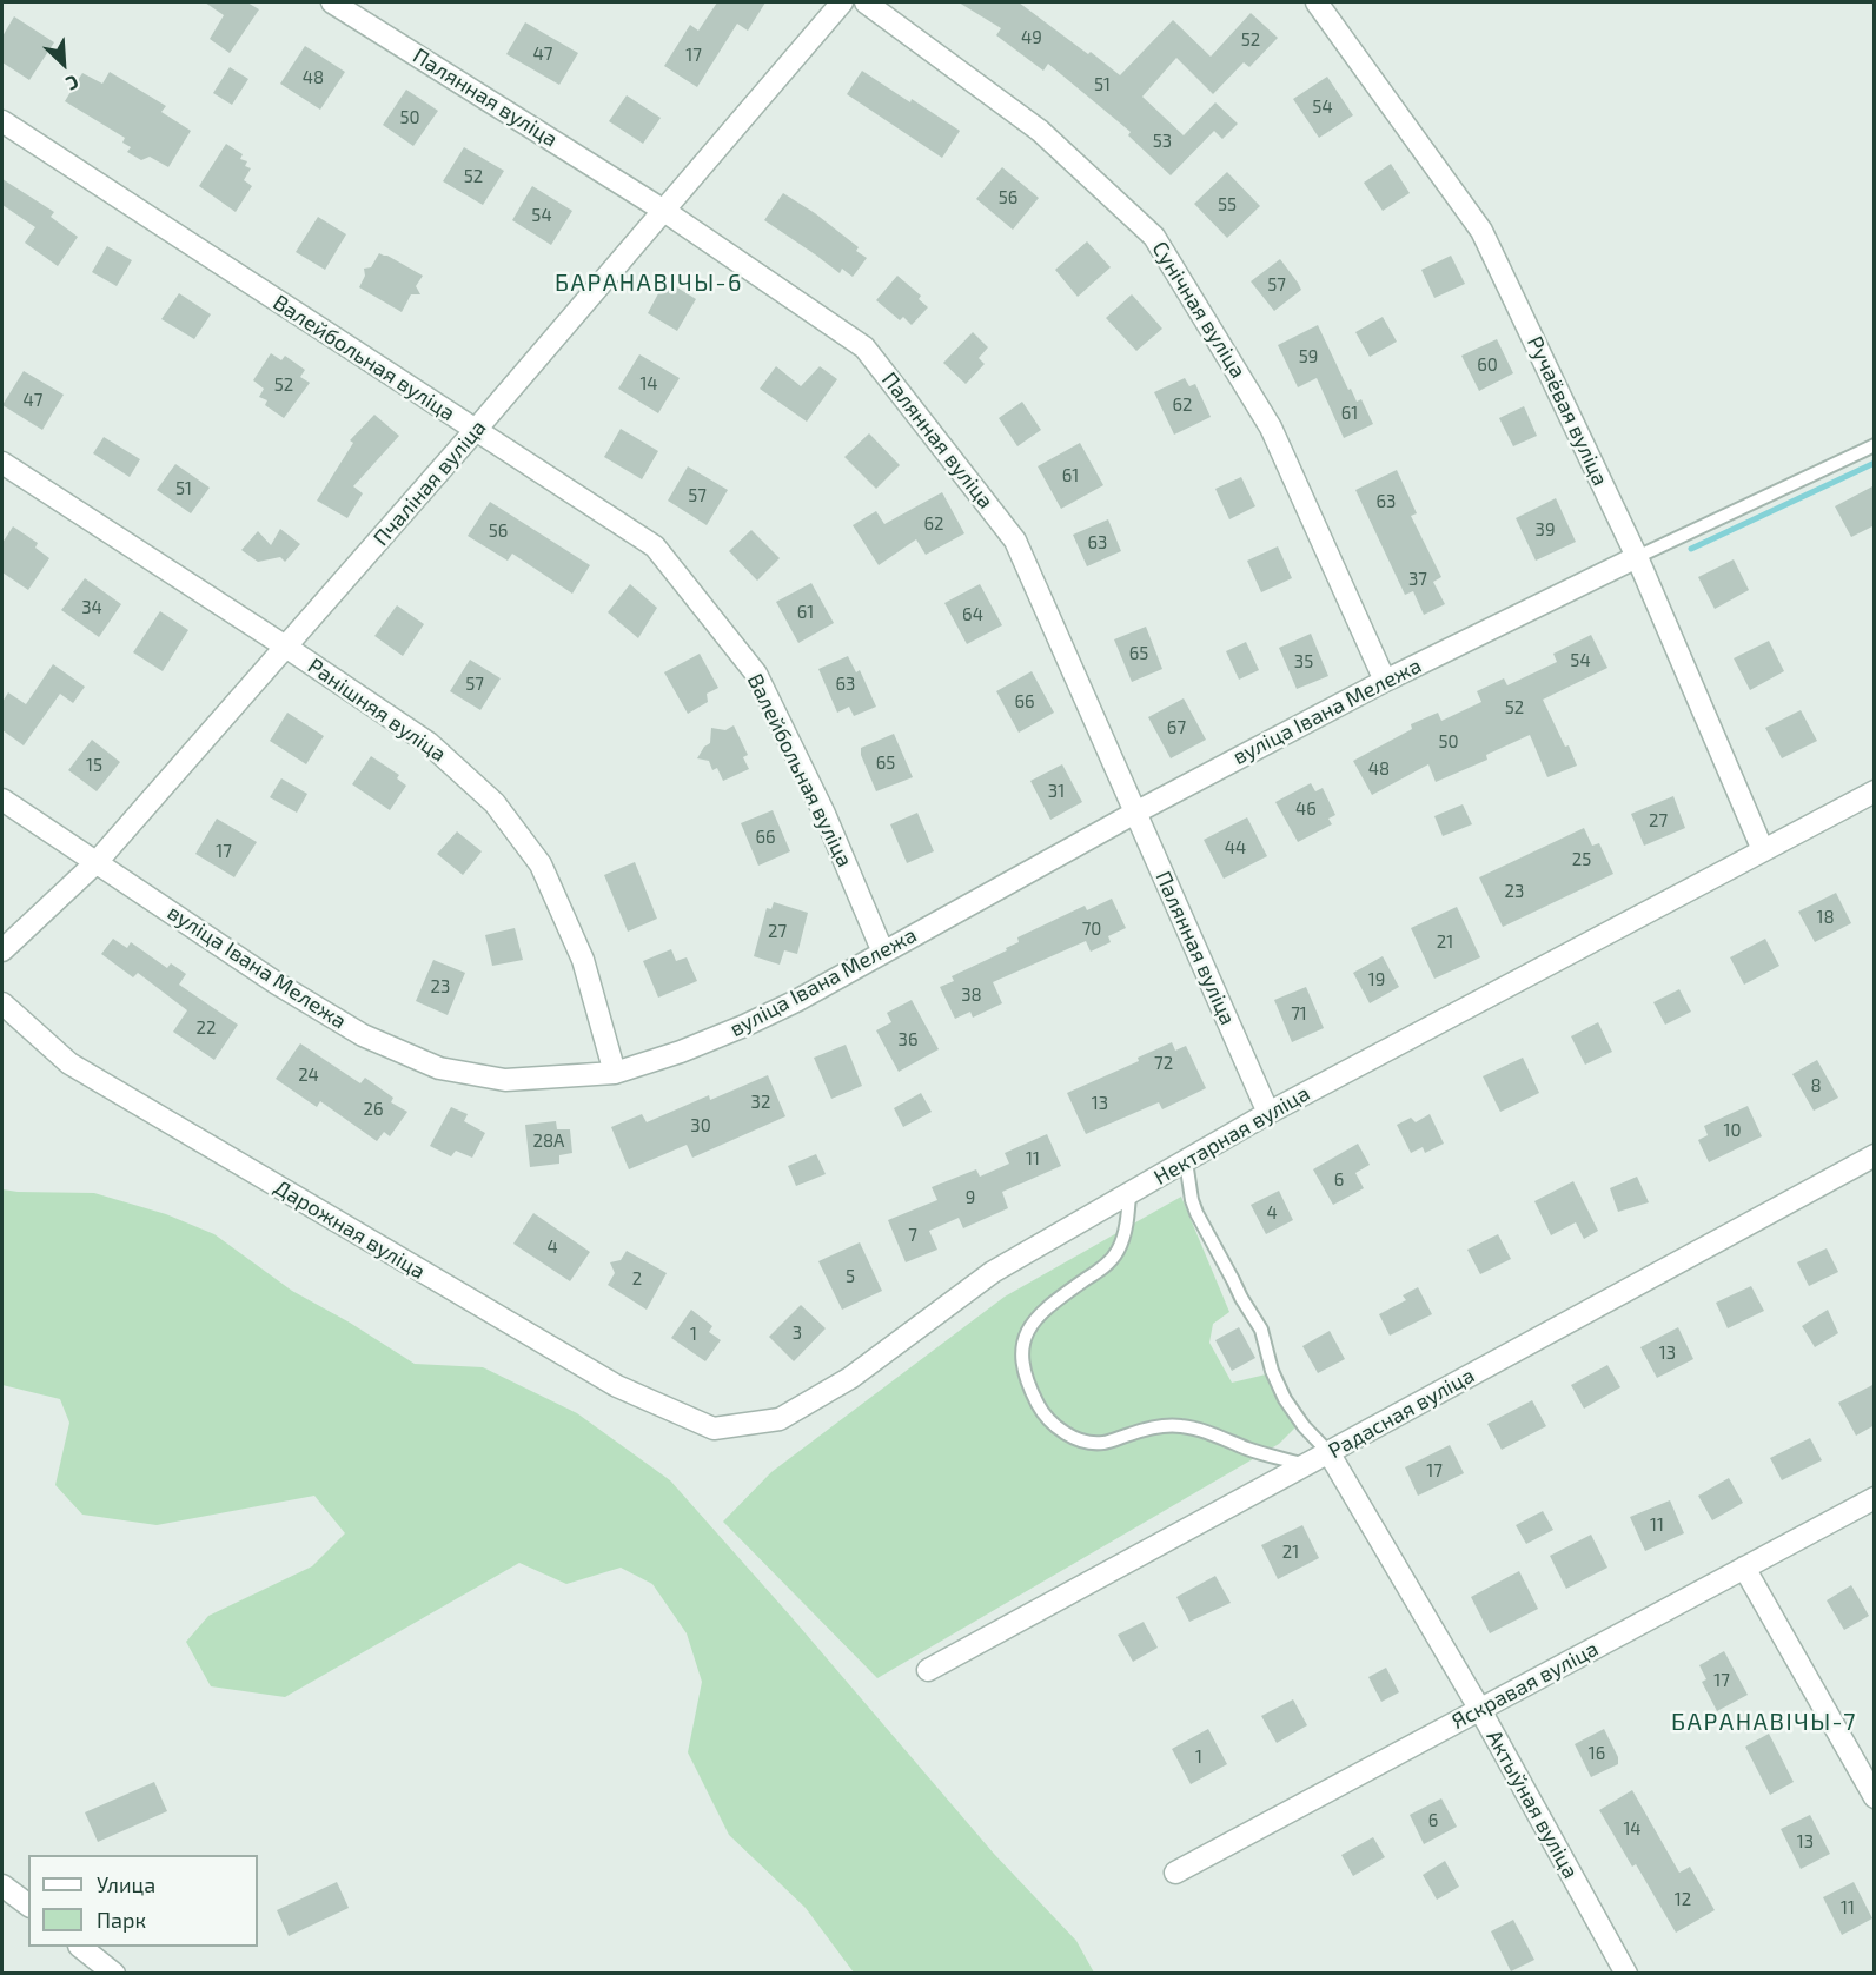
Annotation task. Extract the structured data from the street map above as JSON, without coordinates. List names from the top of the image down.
{
  "streets": {
    "street": [
      "Палянная вуліца",
      "Сунічная вуліца",
      "Валейбольная вуліца",
      "Ручаёвая вуліца",
      "Пчаліная вуліца",
      "Ранішняя вуліца",
      "вуліца Івана Мележа",
      "Нектарная вуліца",
      "Дарожная вуліца",
      "Радасная вуліца",
      "Яскравая вуліца",
      "Актыўная вуліца"
    ]
  },
  "crossings": [
    ["Палянная вуліца", "Пчаліная вуліца"],
    ["Палянная вуліца", "вуліца Івана Мележа"],
    ["Палянная вуліца", "Нектарная вуліца"],
    ["Сунічная вуліца", "вуліца Івана Мележа"],
    ["Валейбольная вуліца", "Пчаліная вуліца"],
    ["Валейбольная вуліца", "вуліца Івана Мележа"],
    ["Ручаёвая вуліца", "вуліца Івана Мележа"],
    ["Ручаёвая вуліца", "Нектарная вуліца"],
    ["Пчаліная вуліца", "Ранішняя вуліца"],
    ["Пчаліная вуліца", "вуліца Івана Мележа"],
    ["Ранішняя вуліца", "вуліца Івана Мележа"],
    ["Нектарная вуліца", "Дарожная вуліца"],
    ["Радасная вуліца", "Актыўная вуліца"],
    ["Яскравая вуліца", "Актыўная вуліца"]
  ],
  "districts": ["БАРАНАВІЧЫ-6", "БАРАНАВІЧЫ-7"],
  "house_numbers": [
    "49",
    "52",
    "47",
    "17",
    "48",
    "51",
    "54",
    "50",
    "53",
    "52",
    "56",
    "55",
    "54",
    "57",
    "59",
    "60",
    "14",
    "52",
    "47",
    "62",
    "61",
    "61",
    "51",
    "57",
    "63",
    "62",
    "39",
    "56",
    "63",
    "37",
    "34",
    "61",
    "64",
    "65",
    "54",
    "35",
    "57",
    "63",
    "66",
    "52",
    "67",
    "50",
    "65",
    "15",
    "48",
    "31",
    "46",
    "27",
    "66",
    "44",
    "17",
    "25",
    "23",
    "18",
    "70",
    "27",
    "21",
    "19",
    "23",
    "38",
    "71",
    "22",
    "36",
    "72",
    "24",
    "8",
    "32",
    "13",
    "26",
    "30",
    "10",
    "28А",
    "11",
    "6",
    "9",
    "4",
    "7",
    "4",
    "5",
    "2",
    "3",
    "1",
    "13",
    "17",
    "11",
    "21",
    "17",
    "16",
    "1",
    "6",
    "14",
    "13",
    "12",
    "11"
  ],
  "legend": ["Улица", "Парк"],
  "north": "bottom right"
}
